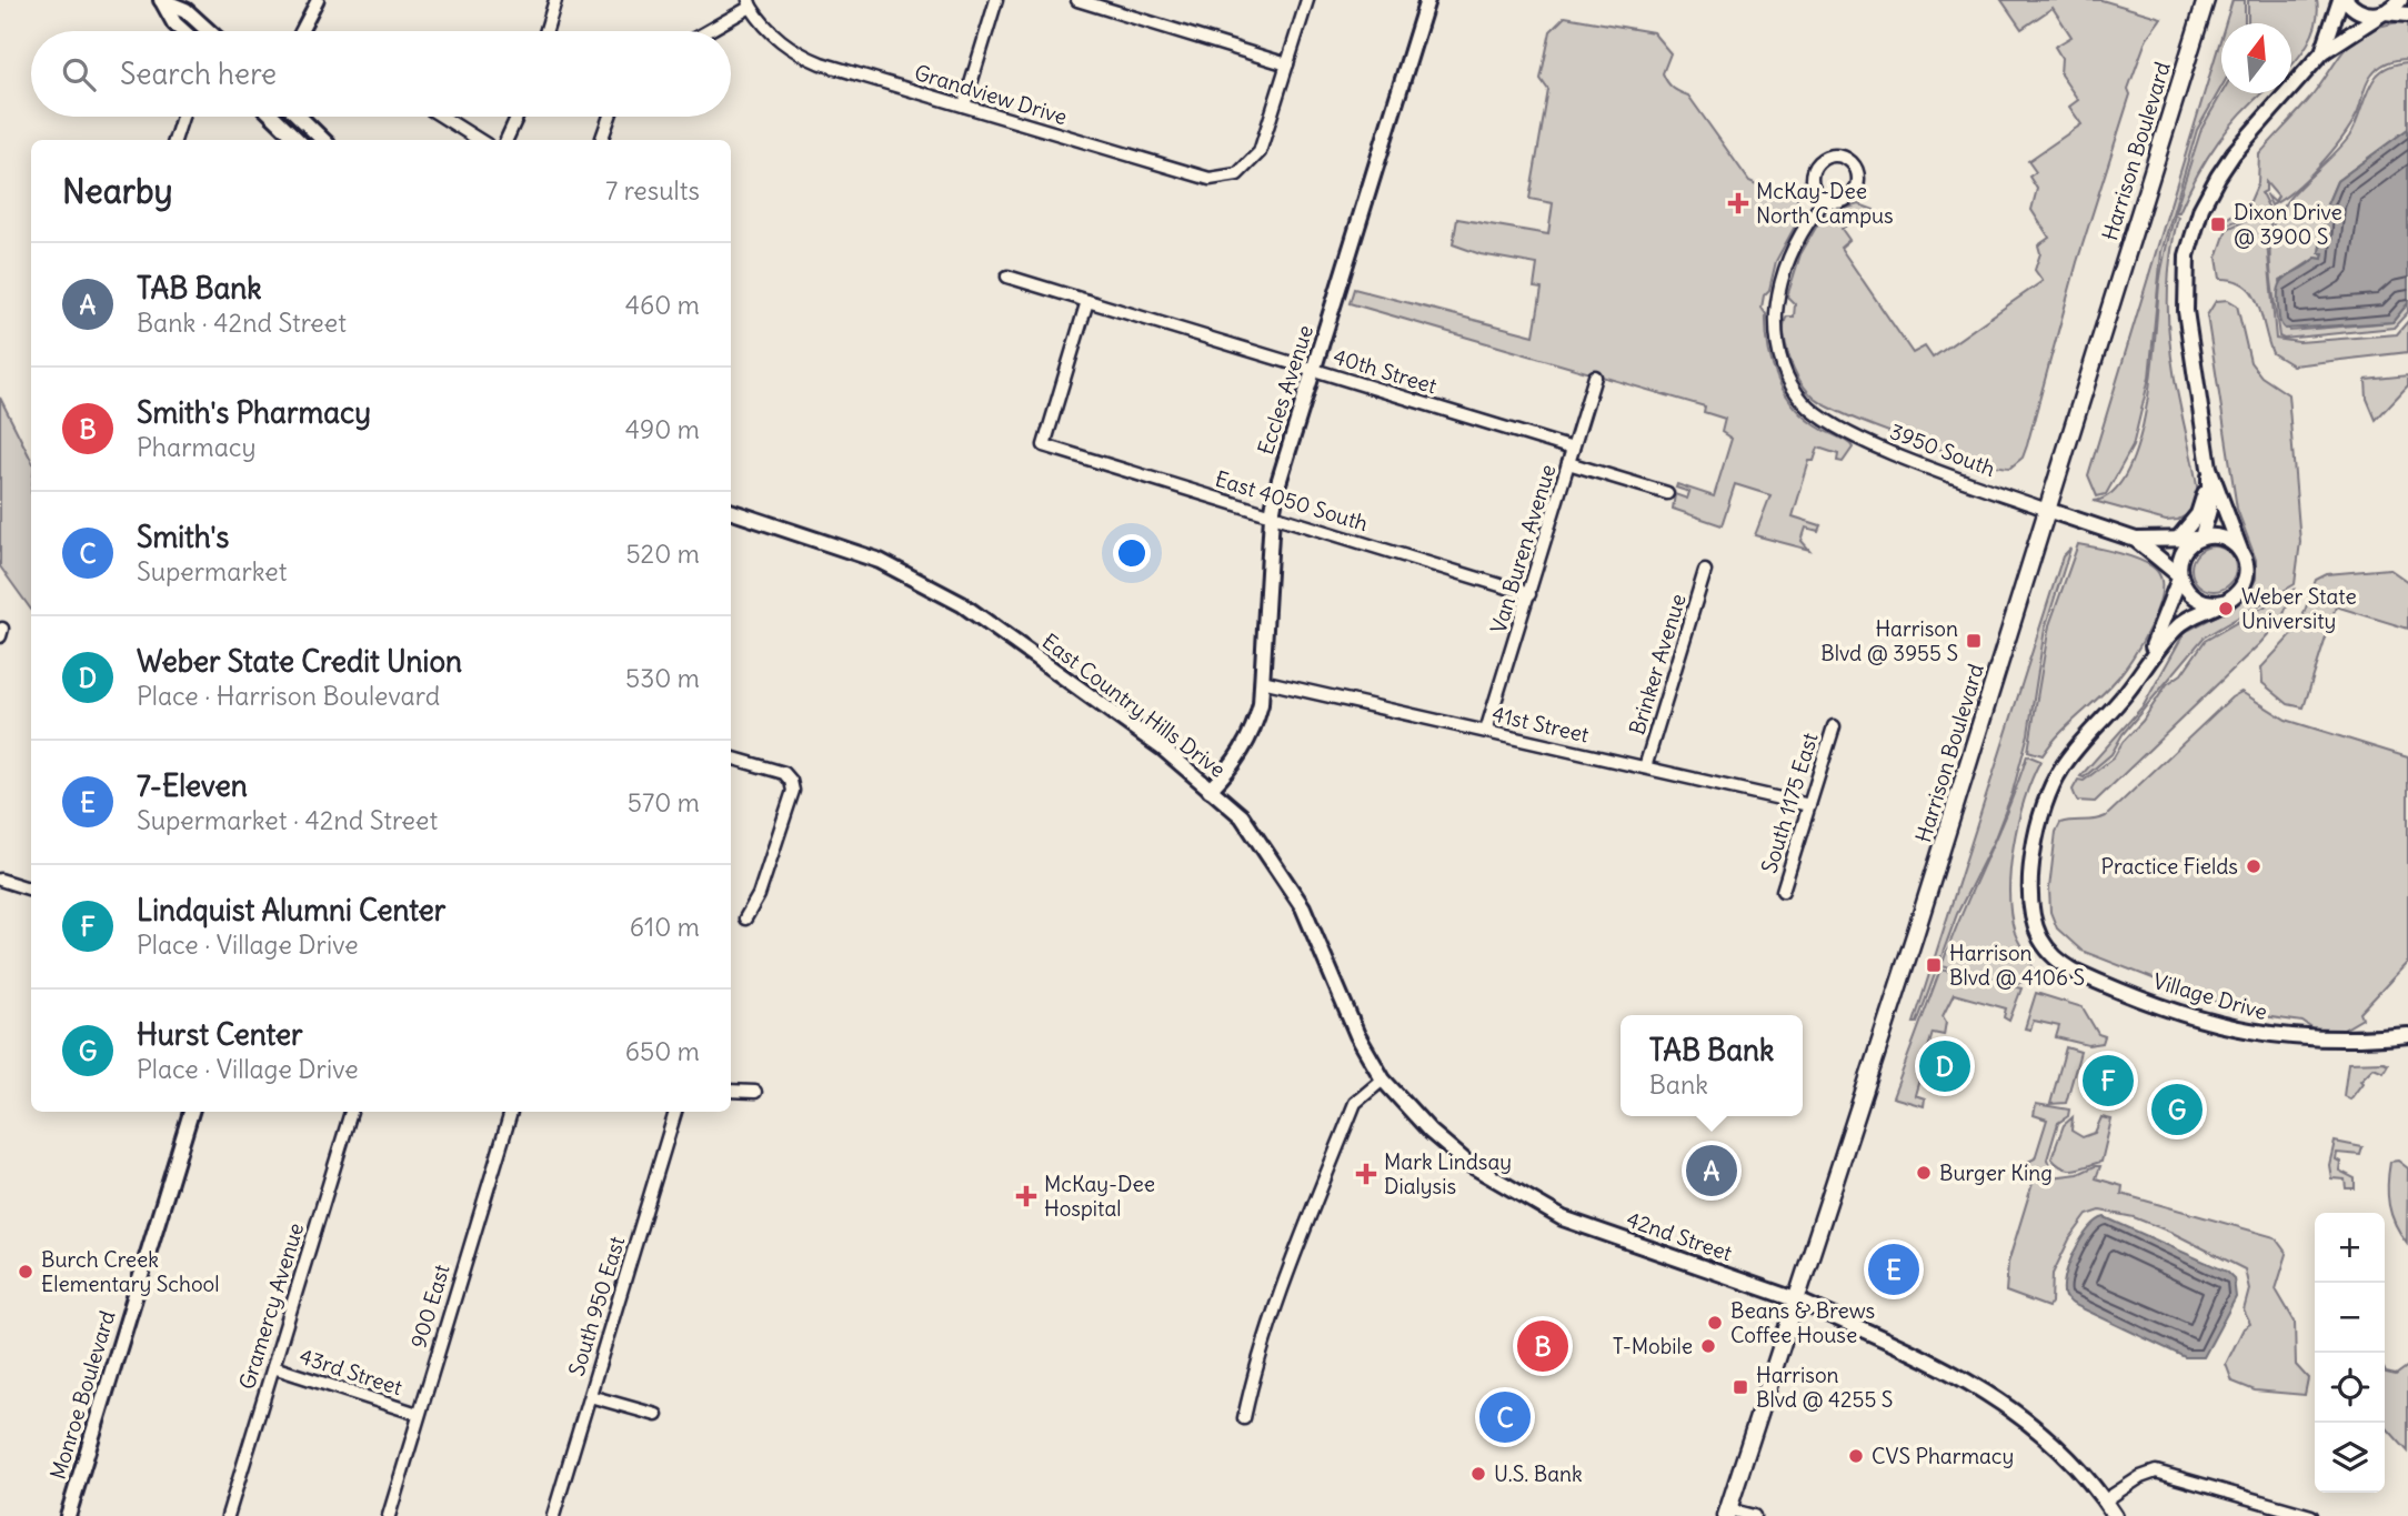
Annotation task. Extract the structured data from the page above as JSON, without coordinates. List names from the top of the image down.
{
  "streets": {
    "main road": ["Harrison Boulevard"],
    "street": [
      "Grandview Drive",
      "40th Street",
      "Eccles Avenue",
      "3950 South",
      "East 4050 South",
      "Van Buren Avenue",
      "Brinker Avenue",
      "East Country Hills Drive",
      "41st Street",
      "South 1175 East",
      "Village Drive",
      "42nd Street",
      "Gramercy Avenue",
      "900 East",
      "South 950 East",
      "43rd Street",
      "Monroe Boulevard"
    ]
  },
  "crossings": [
    ["Harrison Boulevard", "3950 South"],
    ["Harrison Boulevard", "42nd Street"],
    ["40th Street", "Eccles Avenue"],
    ["40th Street", "East 4050 South"],
    ["40th Street", "Van Buren Avenue"],
    ["Eccles Avenue", "East 4050 South"],
    ["Eccles Avenue", "East Country Hills Drive"],
    ["Eccles Avenue", "41st Street"],
    ["East 4050 South", "Van Buren Avenue"],
    ["Van Buren Avenue", "41st Street"],
    ["Brinker Avenue", "41st Street"],
    ["East Country Hills Drive", "42nd Street"],
    ["41st Street", "South 1175 East"],
    ["Gramercy Avenue", "43rd Street"],
    ["900 East", "43rd Street"]
  ],
  "places": {
    "health": ["McKay-Dee North Campus", "Mark Lindsay Dialysis", "McKay-Dee Hospital"],
    "transit": [
      "Dixon Drive @ 3900 S",
      "Harrison Blvd @ 3955 S",
      "Harrison Blvd @ 4106 S",
      "Harrison Blvd @ 4255 S"
    ],
    "other": [
      "Weber State University",
      "Practice Fields",
      "Burger King",
      "Burch Creek Elementary School",
      "Beans & Brews Coffee House",
      "T-Mobile",
      "CVS Pharmacy",
      "U.S. Bank"
    ]
  },
  "north": "top",
  "page": {
    "search": "Search here",
    "heading": ["Nearby", "7 results"],
    "list": [
      {
        "mark": "A",
        "name": "TAB Bank",
        "note": "Bank · 42nd Street",
        "value": "460 m"
      },
      {
        "mark": "B",
        "name": "Smith's Pharmacy",
        "note": "Pharmacy",
        "value": "490 m"
      },
      {
        "mark": "C",
        "name": "Smith's",
        "note": "Supermarket",
        "value": "520 m"
      },
      {
        "mark": "D",
        "name": "Weber State Credit Union",
        "note": "Place · Harrison Boulevard",
        "value": "530 m"
      },
      {
        "mark": "E",
        "name": "7-Eleven",
        "note": "Supermarket · 42nd Street",
        "value": "570 m"
      },
      {
        "mark": "F",
        "name": "Lindquist Alumni Center",
        "note": "Place · Village Drive",
        "value": "610 m"
      },
      {
        "mark": "G",
        "name": "Hurst Center",
        "note": "Place · Village Drive",
        "value": "650 m"
      }
    ],
    "popup": ["TAB Bank", "Bank"],
    "pins": [
      "D",
      "F",
      "G",
      "A",
      "E",
      "B",
      "C"
    ],
    "map_buttons": ["+", "−"]
  }
}
